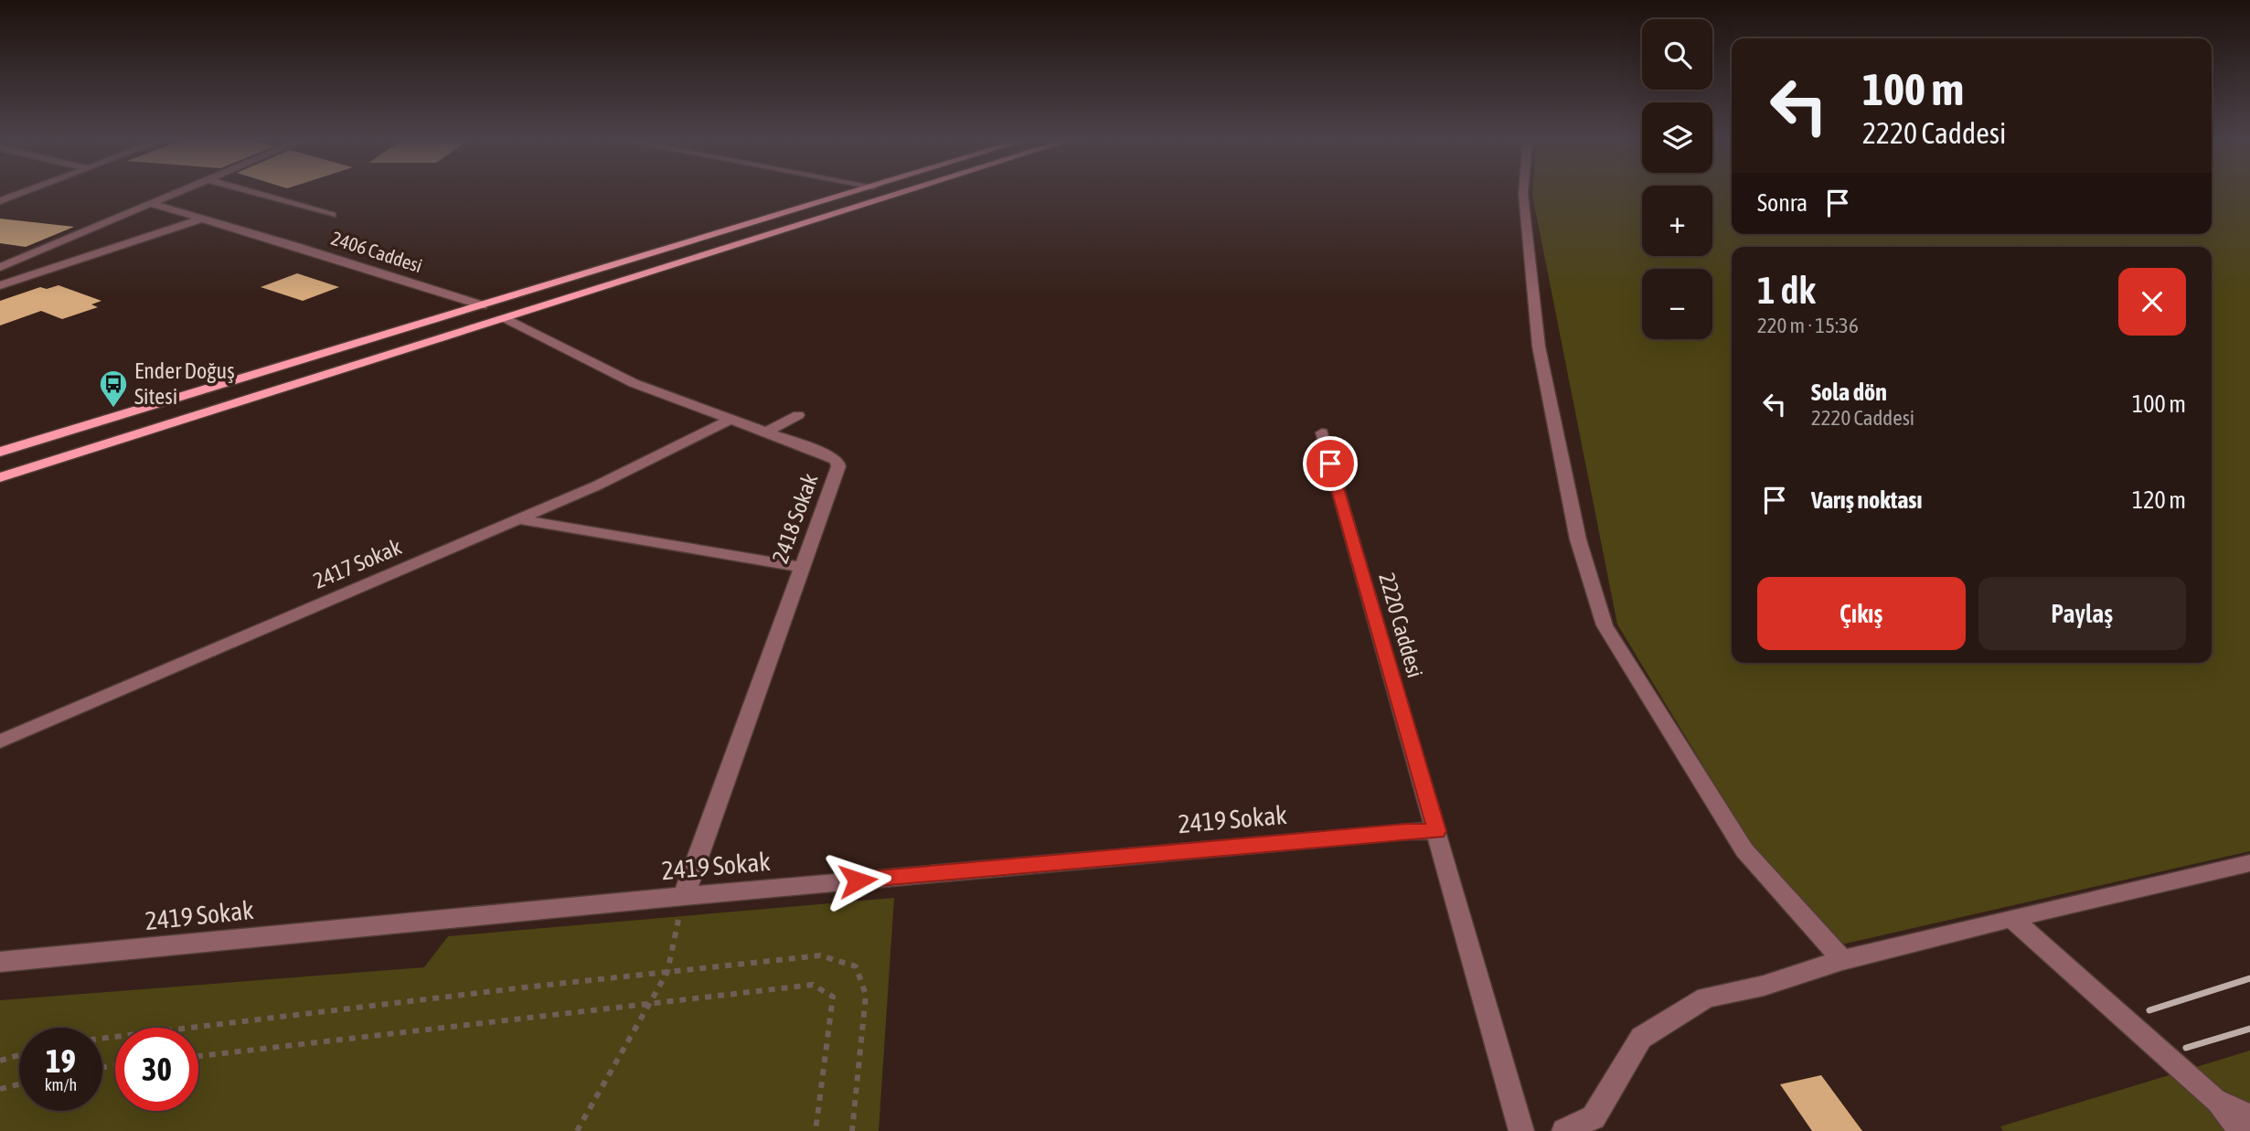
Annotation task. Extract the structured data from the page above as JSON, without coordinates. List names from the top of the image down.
{
  "streets": {
    "street": [
      "2406 Caddesi",
      "2418 Sokak",
      "2417 Sokak",
      "2220 Caddesi",
      "2419 Sokak"
    ]
  },
  "crossings": [
    ["2418 Sokak", "2417 Sokak"],
    ["2418 Sokak", "2419 Sokak"],
    ["2220 Caddesi", "2419 Sokak"]
  ],
  "places": {
    "bus stop": ["Ender Doğuş Sitesi"]
  },
  "page": {
    "map_buttons": ["+", "−"],
    "turn": ["100 m", "2220 Caddesi"],
    "then": "Sonra",
    "heading": ["1 dk", "220 m · 15:36"],
    "list": [
      {
        "name": "Sola dön",
        "note": "2220 Caddesi",
        "value": "100 m"
      },
      {
        "name": "Varış noktası",
        "value": "120 m"
      }
    ],
    "buttons": ["Çıkış", "Paylaş"],
    "speed": "19 km/h",
    "limit": "30"
  }
}
